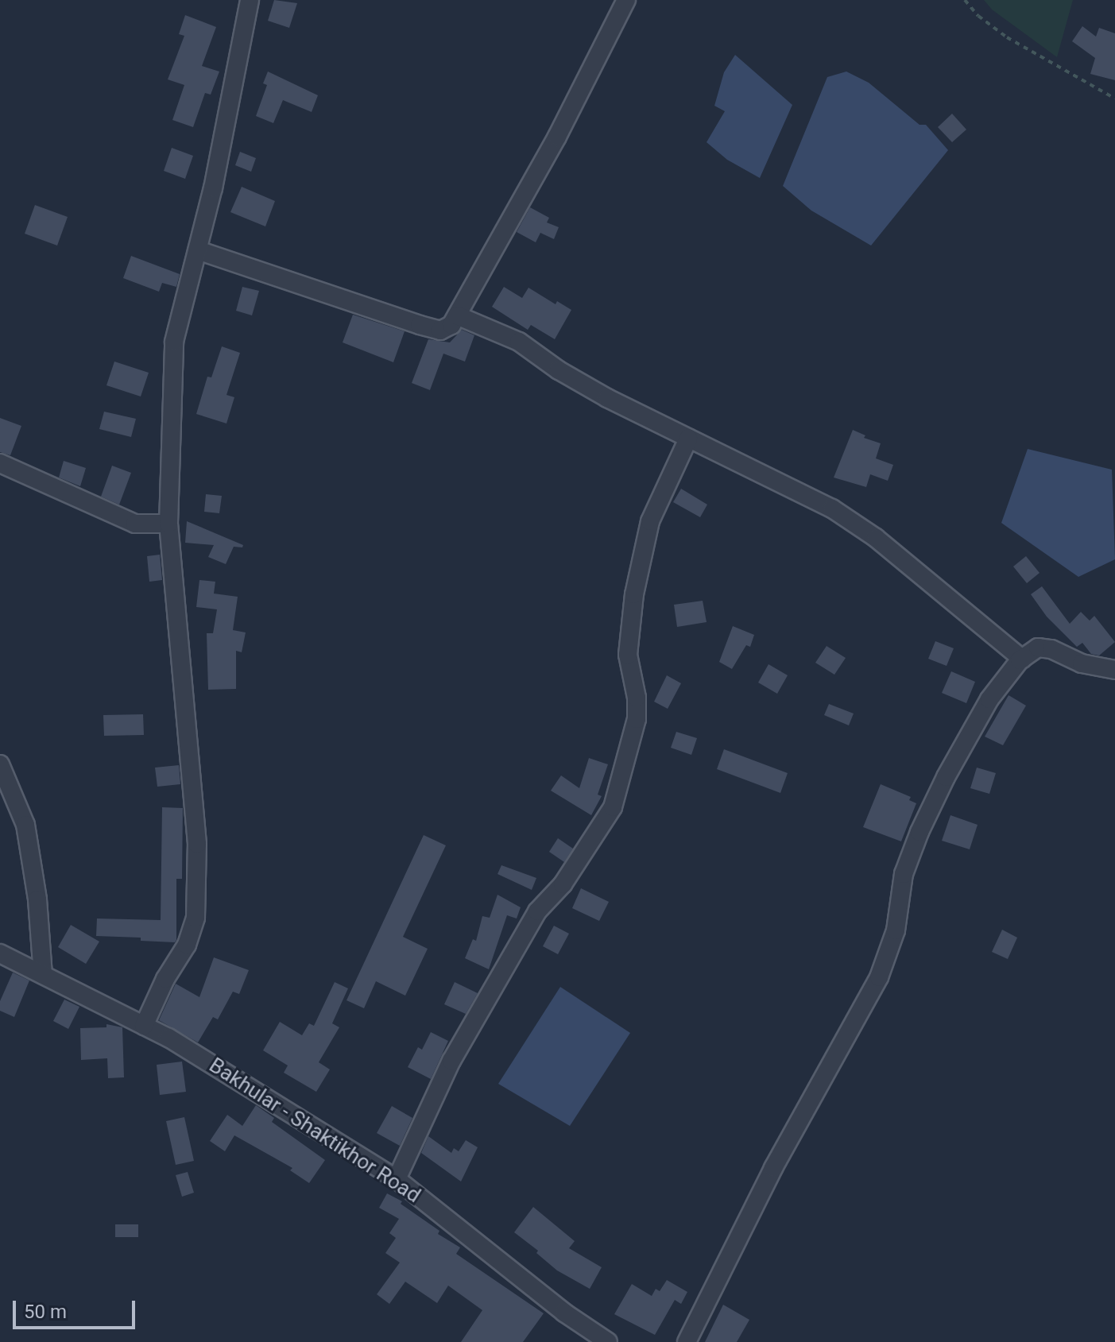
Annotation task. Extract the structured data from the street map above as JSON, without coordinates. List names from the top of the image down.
{
  "streets": {
    "street": ["Bakhular - Shaktikhor Road"]
  },
  "scale_bar": "50 m"
}
